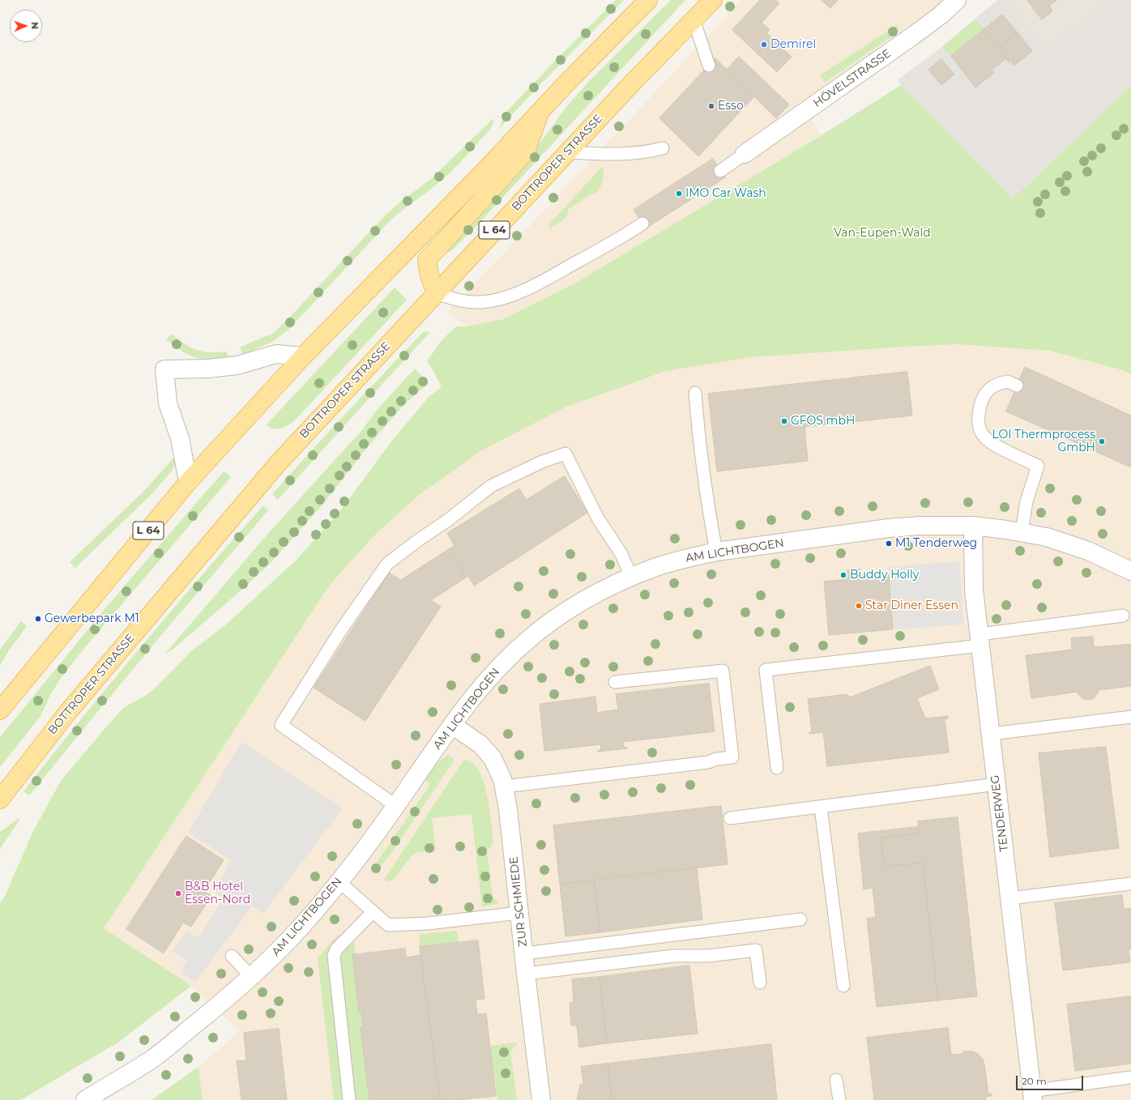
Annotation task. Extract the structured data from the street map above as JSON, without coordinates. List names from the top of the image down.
{
  "streets": {
    "main road": ["BOTTROPER STRASSE", "L 64"],
    "street": [
      "HÖVELSTRASSE",
      "AM LICHTBOGEN",
      "TENDERWEG",
      "ZUR SCHMIEDE"
    ]
  },
  "crossings": [
    ["AM LICHTBOGEN", "TENDERWEG"],
    ["AM LICHTBOGEN", "ZUR SCHMIEDE"]
  ],
  "parks": ["Van-Eupen-Wald"],
  "places": [
    "Demirel",
    "Esso",
    "IMO Car Wash",
    "GFOS mbH",
    "LOI Thermprocess GmbH",
    "M1 Tenderweg",
    "Buddy Holly",
    "Star Diner Essen",
    "Gewerbepark M1",
    "B&B Hotel Essen-Nord"
  ],
  "scale_bar": "20 m",
  "north": "right"
}
